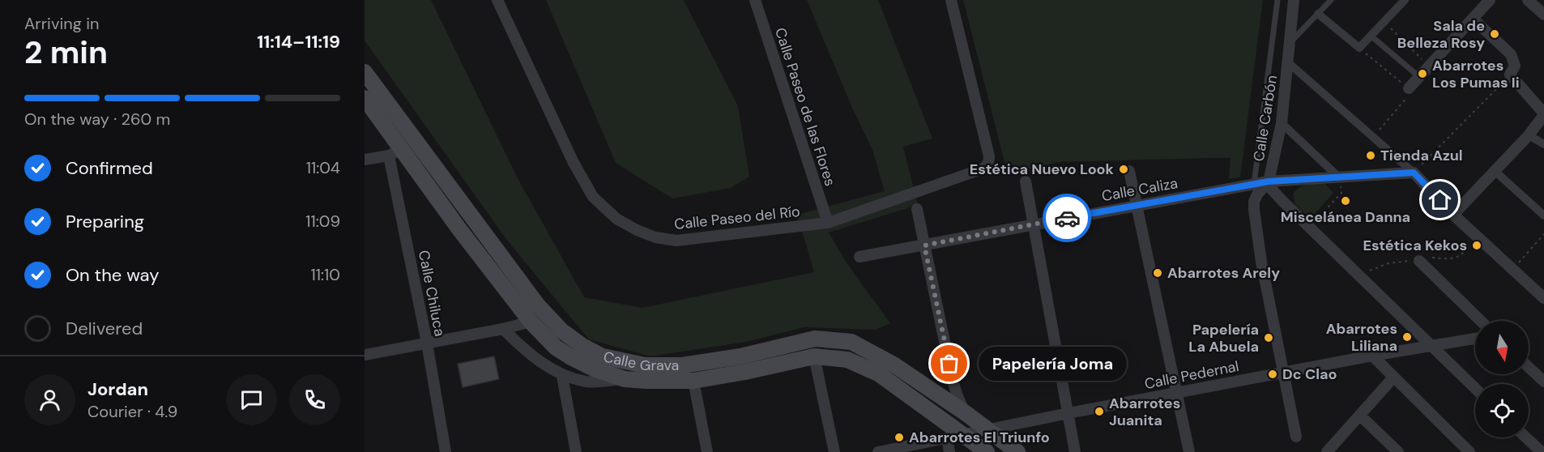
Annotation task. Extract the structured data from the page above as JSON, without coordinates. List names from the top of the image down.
{
  "streets": {
    "main road": ["Calle Grava"],
    "street": [
      "Calle Paseo de las Flores",
      "Calle Carbón",
      "Calle Caliza",
      "Calle Paseo del Río",
      "Calle Chiluca",
      "Calle Pedernal"
    ]
  },
  "crossings": [
    ["Calle Paseo de las Flores", "Calle Paseo del Río"],
    ["Calle Carbón", "Calle Caliza"],
    ["Calle Carbón", "Calle Pedernal"],
    ["Calle Chiluca", "Calle Grava"],
    ["Calle Grava", "Calle Pedernal"]
  ],
  "places": [
    "Sala de Belleza Rosy",
    "Abarrotes Los Pumas Ii",
    "Tienda Azul",
    "Estética Nuevo Look",
    "Miscelánea Danna",
    "Estética Kekos",
    "Abarrotes Arely",
    "Abarrotes Liliana",
    "Papelería La Abuela",
    "Papelería Joma",
    "Dc Clao",
    "Abarrotes Juanita",
    "Abarrotes El Triunfo"
  ],
  "north": "bottom",
  "page": {
    "heading": ["2 min", "Arriving in", "11:14–11:19"],
    "panel": ["Jordan", "Courier · 4.9"],
    "bar": "On the way · 260 m",
    "list": [
      ["Confirmed", "11:04"],
      ["Preparing", "11:09"],
      ["On the way", "11:10"],
      "Delivered"
    ],
    "bubble": "Papelería Joma"
  }
}
